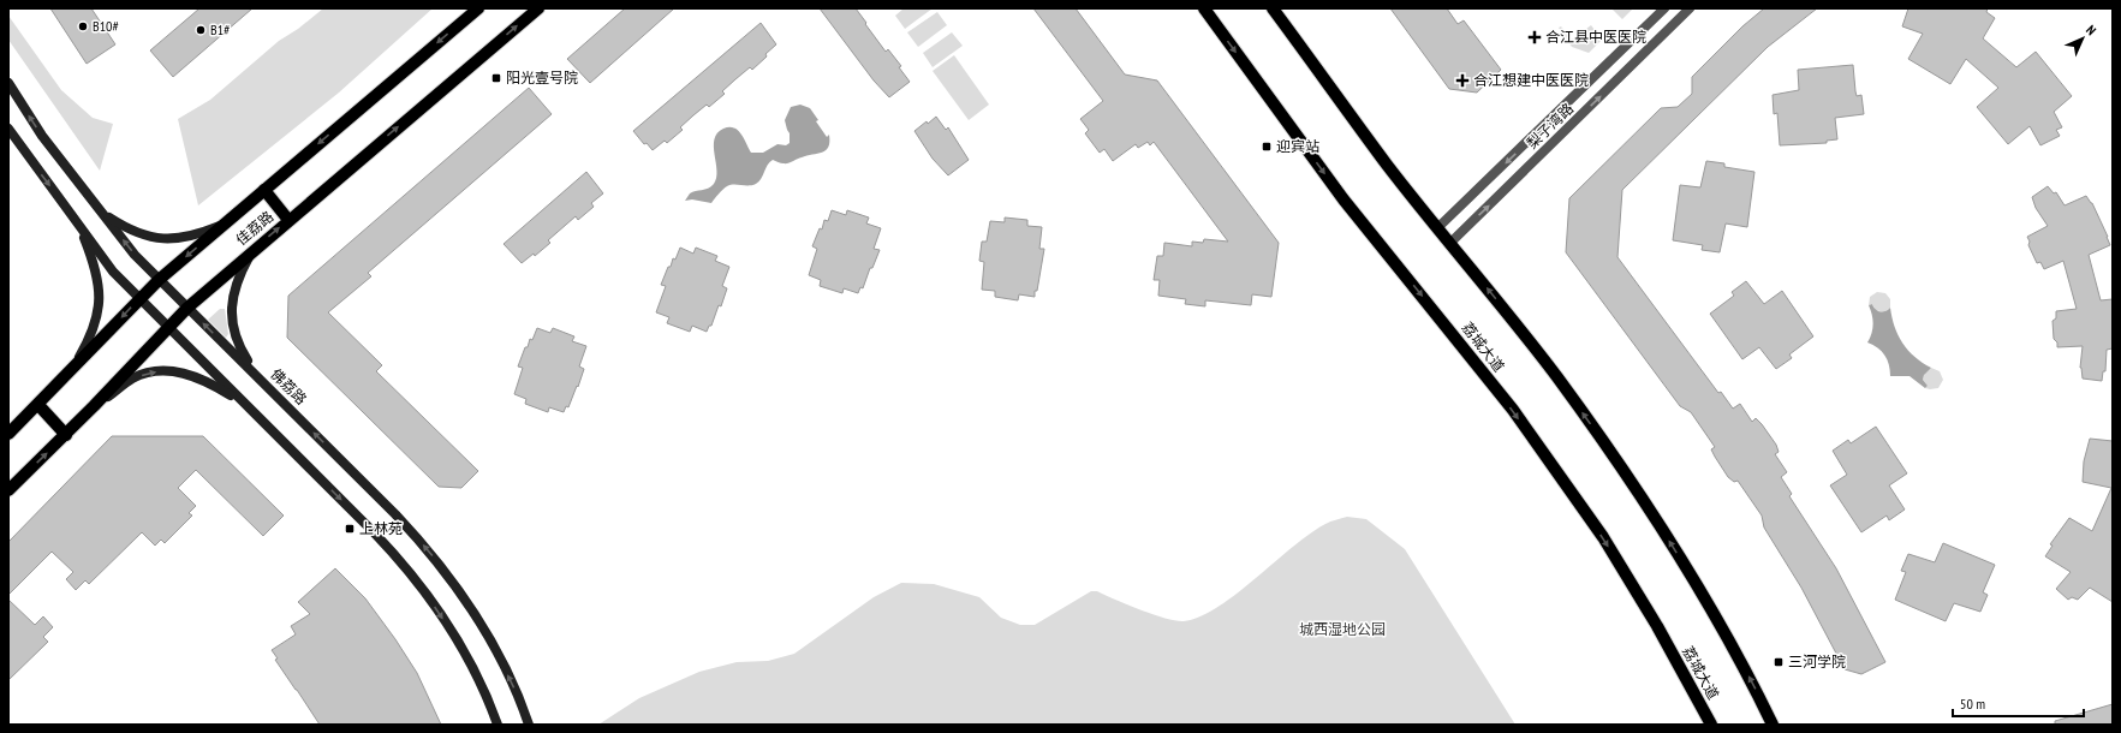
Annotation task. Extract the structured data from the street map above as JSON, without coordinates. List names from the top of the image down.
{
  "streets": {
    "main road": ["佳荔路", "荔城大道", "佛荔路"],
    "street": ["梨子湾路"]
  },
  "crossings": [
    ["佳荔路", "佛荔路"]
  ],
  "parks": ["城西湿地公园"],
  "places": {
    "other": ["B10#", "B1#"],
    "health": ["合江县中医医院", "合江想建中医医院"],
    "transit": [
      "阳光壹号院",
      "迎宾站",
      "上林苑",
      "三河学院"
    ]
  },
  "scale_bar": "50 m",
  "north": "top right"
}
